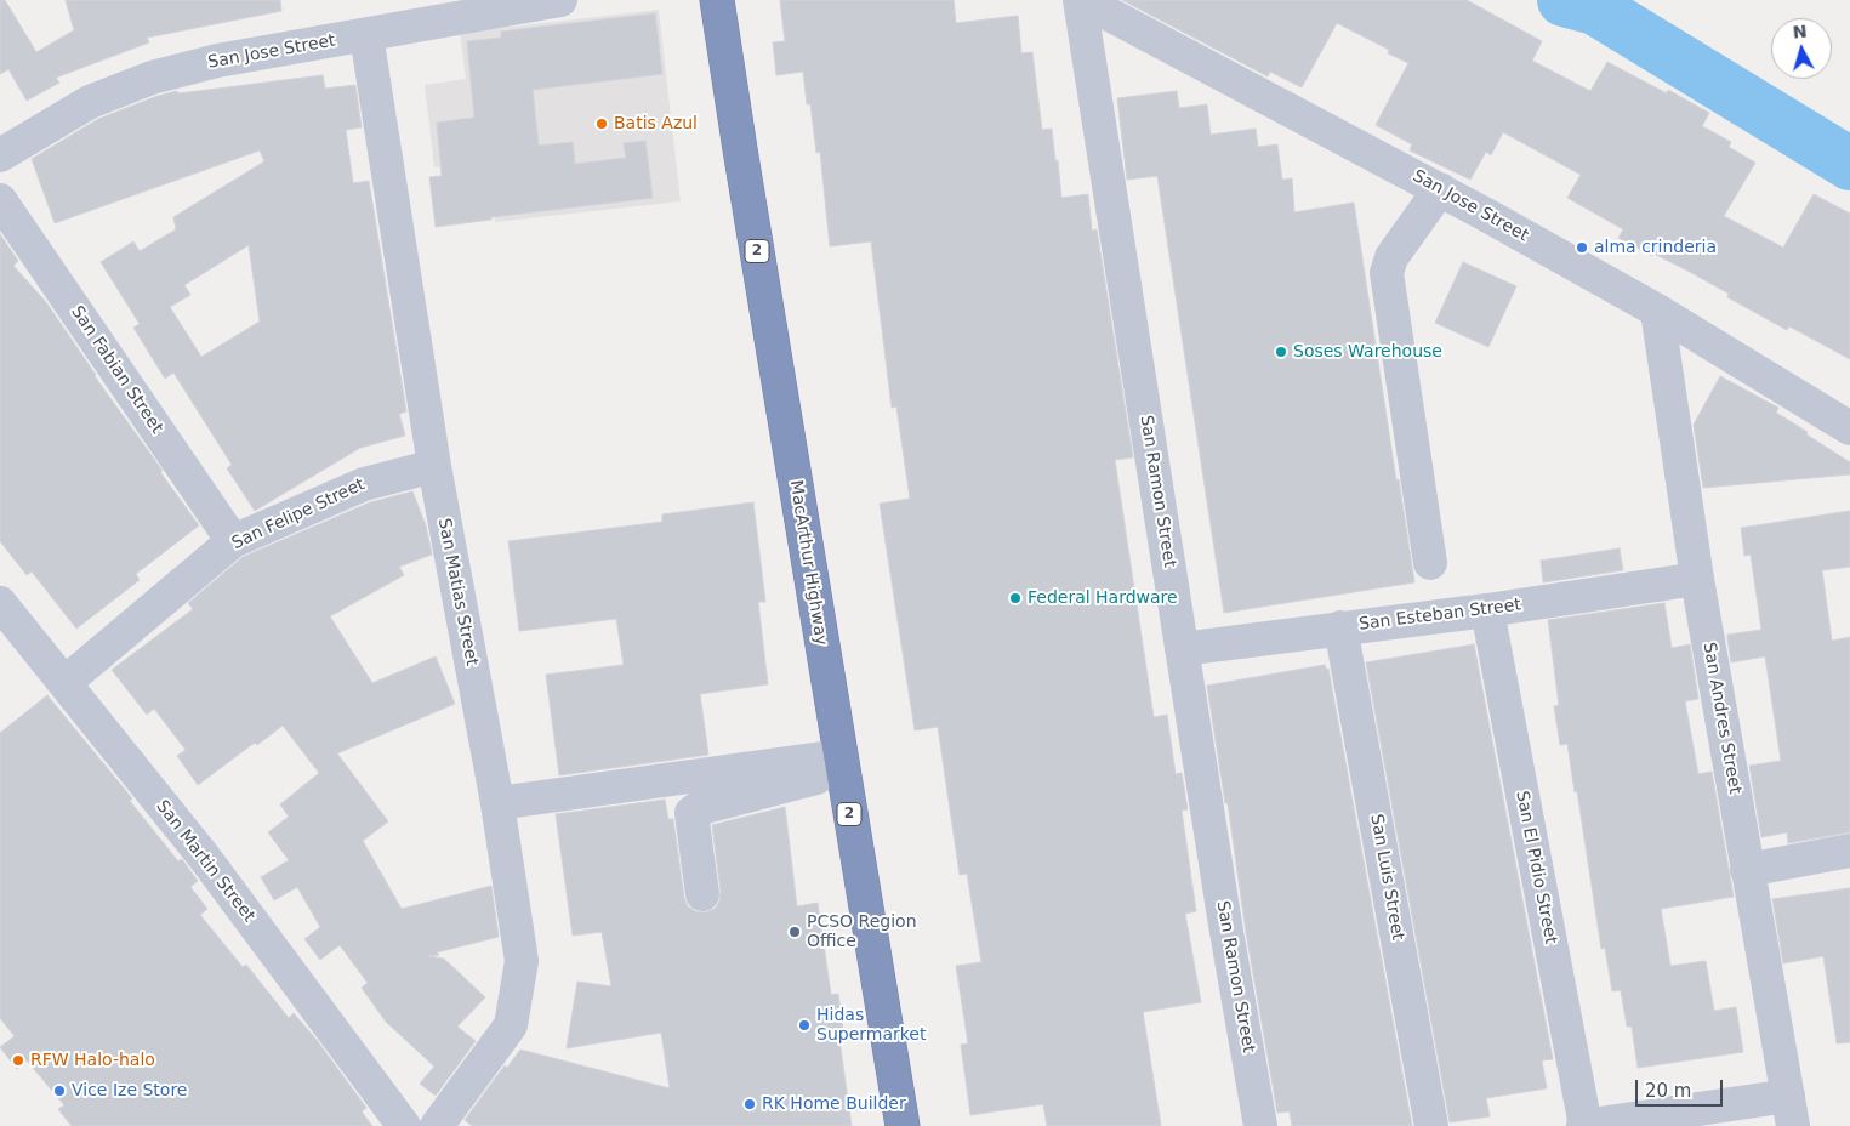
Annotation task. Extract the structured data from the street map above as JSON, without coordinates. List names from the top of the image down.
{
  "streets": {
    "highway": ["2", "MacArthur Highway"],
    "street": [
      "San Jose Street",
      "San Fabian Street",
      "San Ramon Street",
      "San Felipe Street",
      "San Matias Street",
      "San Esteban Street",
      "San Andres Street",
      "San Martin Street",
      "San El Pidio Street",
      "San Luis Street"
    ]
  },
  "crossings": [
    ["San Jose Street", "San Ramon Street"],
    ["San Jose Street", "San Matias Street"],
    ["San Jose Street", "San Andres Street"],
    ["San Fabian Street", "San Felipe Street"],
    ["San Ramon Street", "San Esteban Street"],
    ["San Felipe Street", "San Matias Street"],
    ["San Felipe Street", "San Martin Street"],
    ["San Esteban Street", "San Andres Street"],
    ["San Esteban Street", "San El Pidio Street"],
    ["San Esteban Street", "San Luis Street"]
  ],
  "places": [
    "Batis Azul",
    "alma crinderia",
    "Soses Warehouse",
    "Federal Hardware",
    "PCSO Region Office",
    "Hidas Supermarket",
    "RFW Halo-halo",
    "Vice Ize Store",
    "RK Home Builder"
  ],
  "scale_bar": "20 m",
  "north": "top"
}
